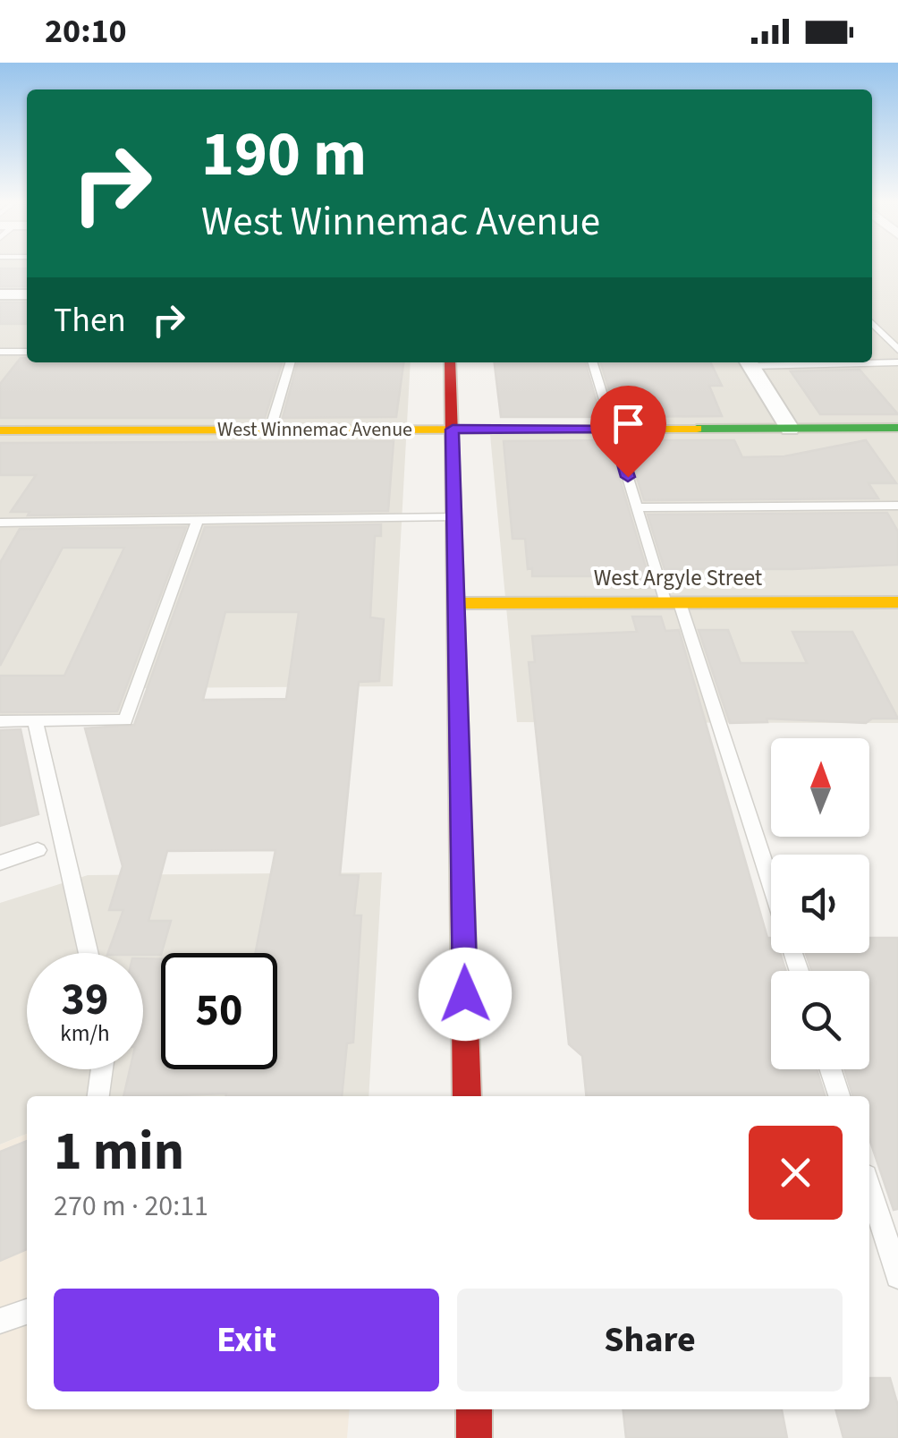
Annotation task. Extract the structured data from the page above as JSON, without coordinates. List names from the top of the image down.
{
  "streets": {
    "street": ["West Winnemac Avenue", "West Argyle Street"]
  },
  "north": "top",
  "page": {
    "status": "20:10",
    "turn": ["190 m", "West Winnemac Avenue"],
    "then": "Then",
    "speed": "39 km/h",
    "limit": "50",
    "heading": ["1 min", "270 m · 20:11"],
    "buttons": ["Exit", "Share"]
  }
}
